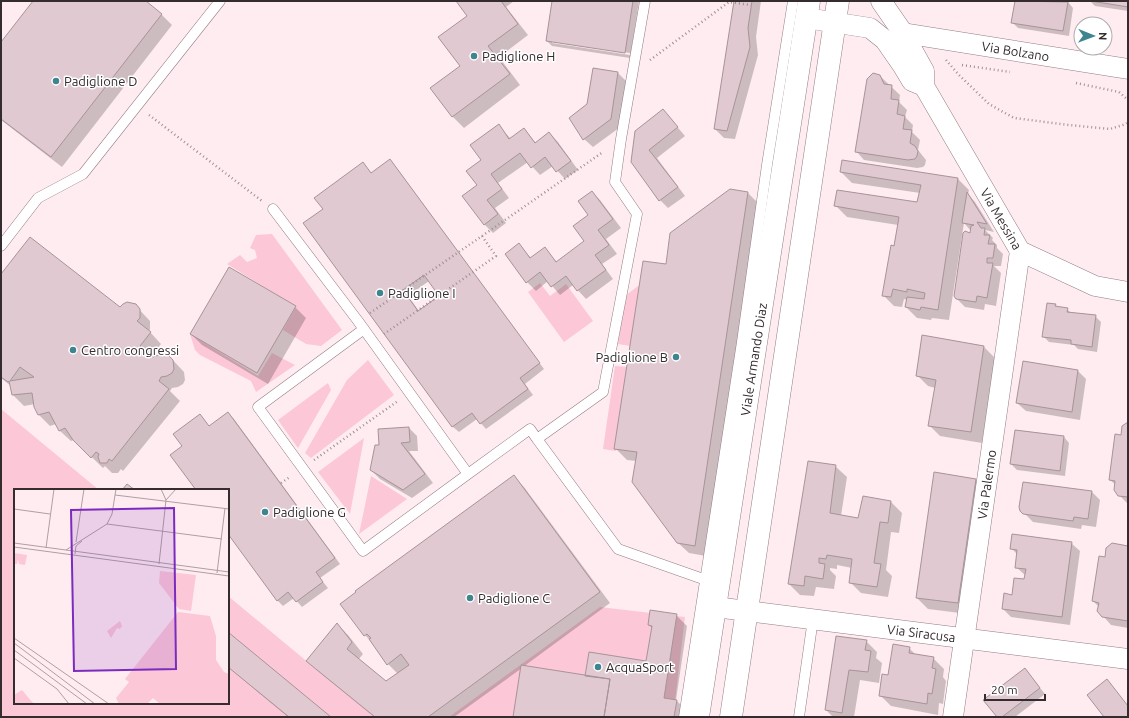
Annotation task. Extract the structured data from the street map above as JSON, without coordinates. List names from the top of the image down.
{
  "streets": {
    "main road": ["Viale Armando Diaz"],
    "street": [
      "Via Bolzano",
      "Via Messina",
      "Via Palermo",
      "Via Siracusa"
    ]
  },
  "crossings": [
    ["Via Bolzano", "Via Messina"],
    ["Via Messina", "Viale Armando Diaz"],
    ["Via Messina", "Via Palermo"],
    ["Viale Armando Diaz", "Via Siracusa"],
    ["Via Palermo", "Via Siracusa"]
  ],
  "places": [
    "Padiglione H",
    "Padiglione D",
    "Padiglione I",
    "Centro congressi",
    "Padiglione B",
    "Padiglione G",
    "Padiglione C",
    "AcquaSport"
  ],
  "scale_bar": "20 m",
  "north": "right"
}
